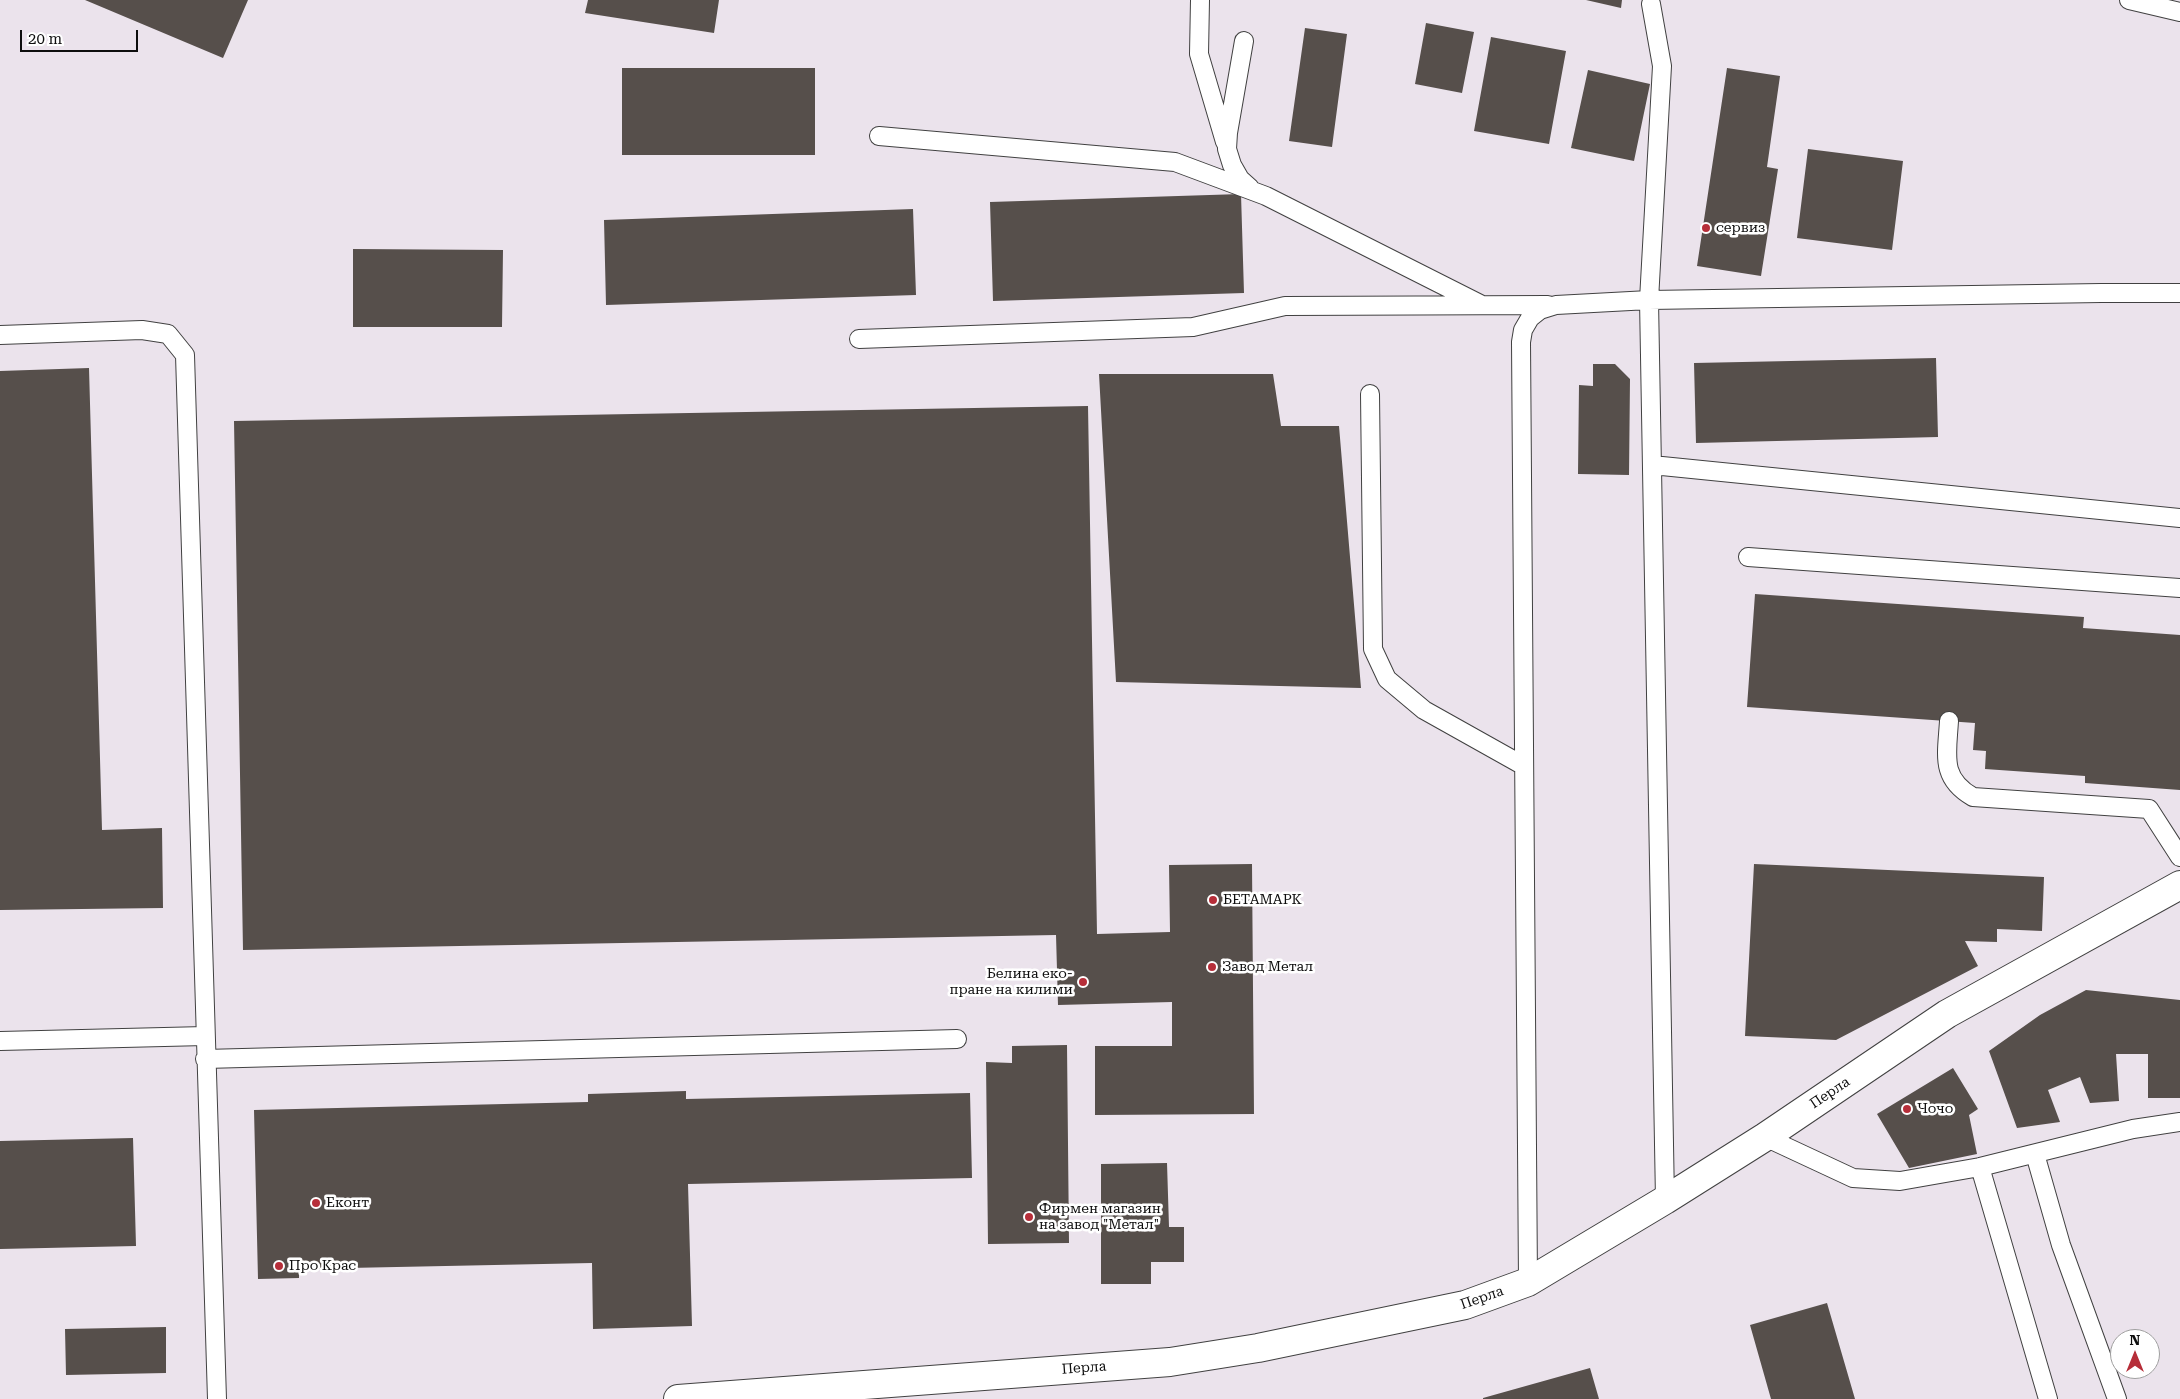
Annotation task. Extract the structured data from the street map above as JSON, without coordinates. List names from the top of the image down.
{
  "streets": {
    "street": ["Перла"]
  },
  "places": [
    "сервиз",
    "БЕТАМАРК",
    "Завод Метал",
    "Белина еко- пране на килими",
    "Чочо",
    "Еконт",
    "Фирмен магазин на завод \"Метал\"",
    "Про Крас"
  ],
  "scale_bar": "20 m",
  "north": "top"
}
